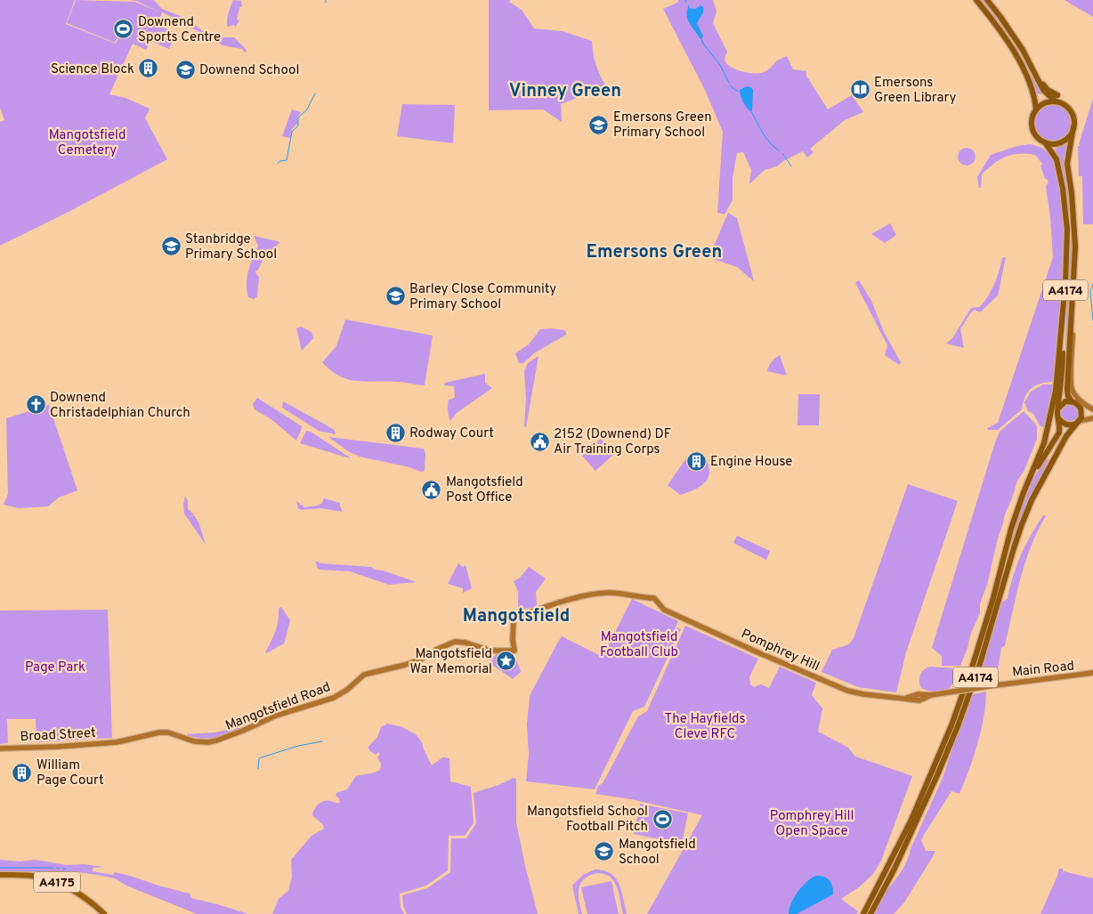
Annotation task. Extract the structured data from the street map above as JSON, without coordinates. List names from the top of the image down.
{
  "streets": {
    "highway": ["A4174"],
    "main road": [
      "Pomphrey Hill",
      "Main Road",
      "Mangotsfield Road",
      "Broad Street",
      "A4175"
    ]
  },
  "crossings": [
    ["Pomphrey Hill", "Main Road"],
    ["Pomphrey Hill", "Mangotsfield Road"],
    ["Mangotsfield Road", "Broad Street"]
  ],
  "districts": ["Vinney Green", "Emersons Green", "Mangotsfield"],
  "parks": [
    "Mangotsfield Cemetery",
    "Mangotsfield Football Club",
    "Page Park",
    "The Hayfields Cleve RFC",
    "Pomphrey Hill Open Space"
  ],
  "places": {
    "sports": ["Downend Sports Centre", "Mangotsfield School Football Pitch"],
    "building": [
      "Science Block",
      "Rodway Court",
      "Engine House",
      "William Page Court"
    ],
    "school or university": [
      "Downend School",
      "Emersons Green Primary School",
      "Stanbridge Primary School",
      "Barley Close Community Primary School",
      "Mangotsfield School"
    ],
    "library": ["Emersons Green Library"],
    "church": ["Downend Christadelphian Church"],
    "public building": ["2152 (Downend) DF Air Training Corps", "Mangotsfield Post Office"],
    "place": ["Mangotsfield War Memorial"]
  }
}
